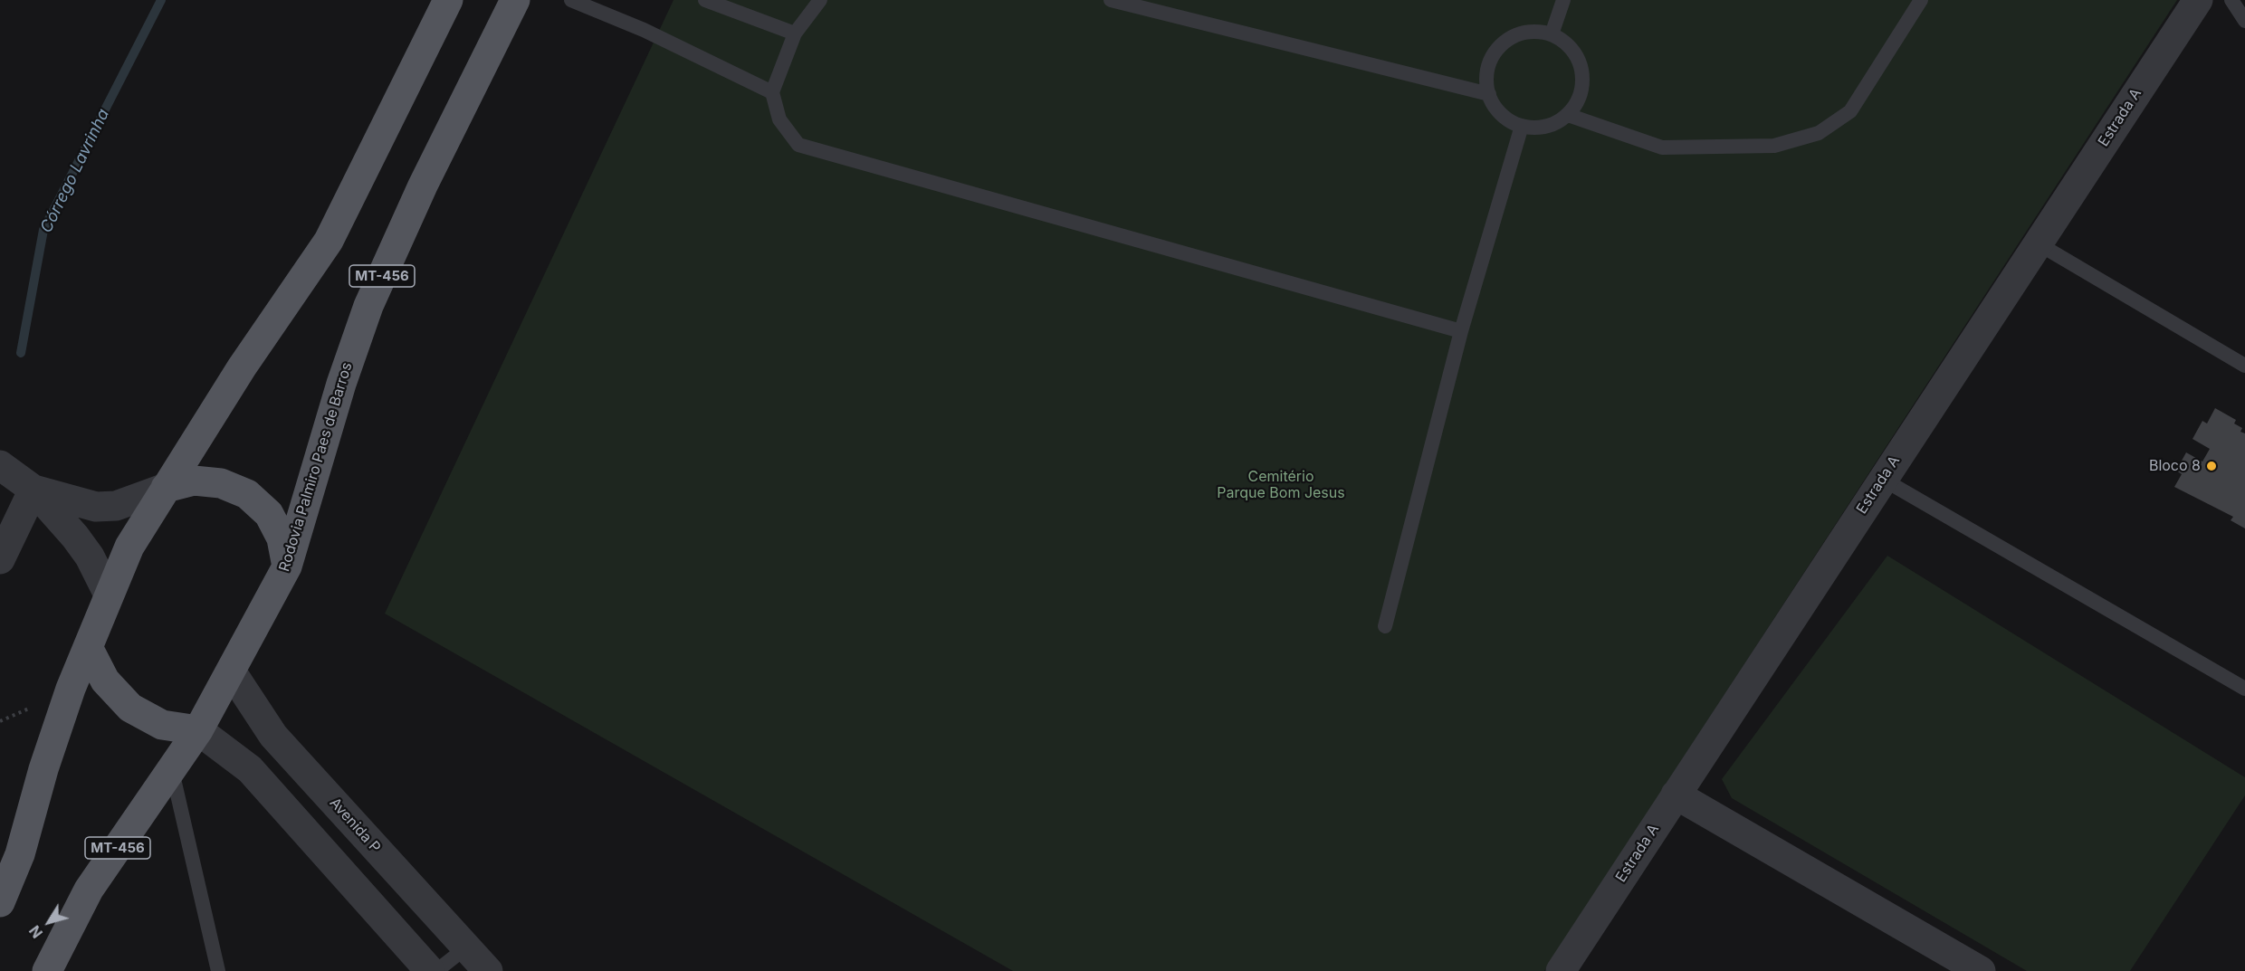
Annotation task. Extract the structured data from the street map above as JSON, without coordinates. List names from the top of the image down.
{
  "streets": {
    "main road": ["MT-456", "Rodovia Palmiro Paes de Barros"],
    "street": ["Estrada A", "Avenida P"]
  },
  "crossings": [
    ["Rodovia Palmiro Paes de Barros", "Avenida P"]
  ],
  "water": ["Córrego Lavrinha"],
  "parks": ["Cemitério Parque Bom Jesus"],
  "places": ["Bloco 8"],
  "north": "bottom left"
}
